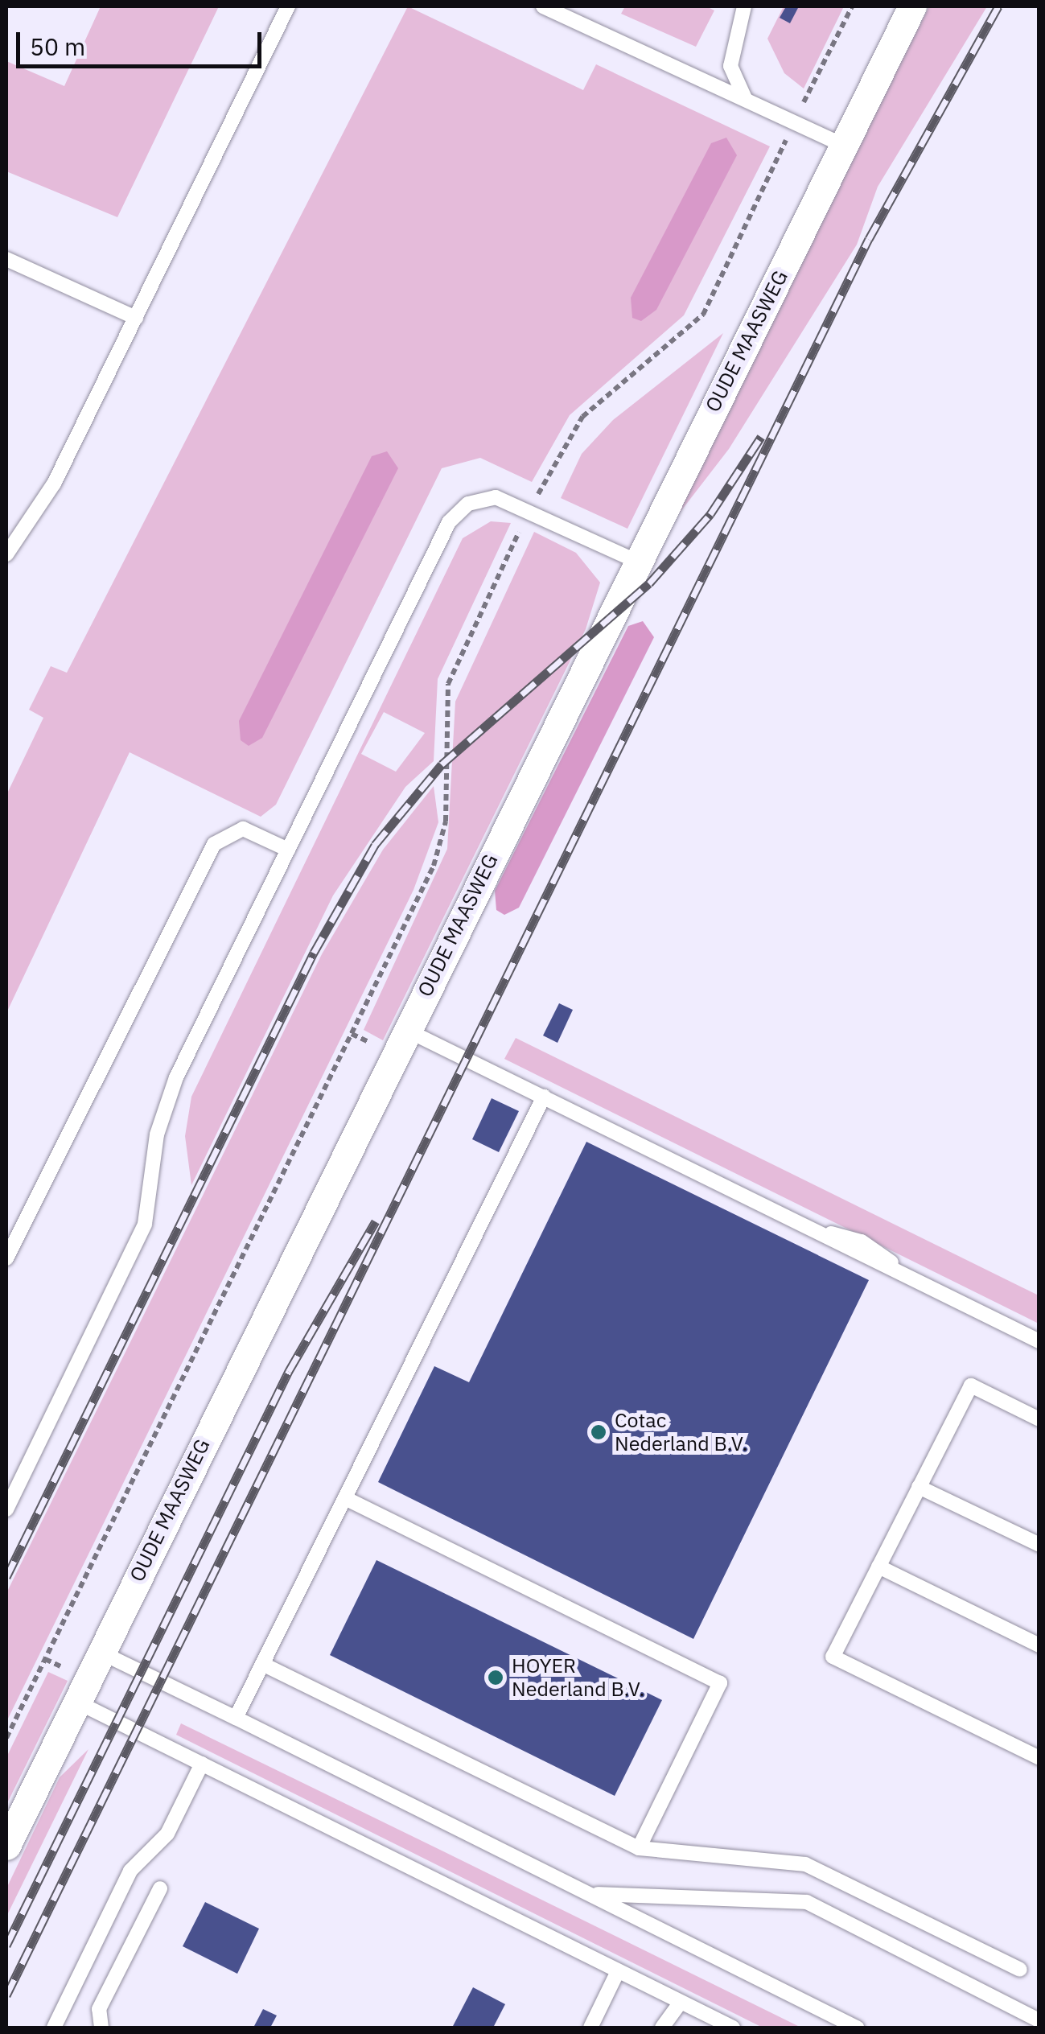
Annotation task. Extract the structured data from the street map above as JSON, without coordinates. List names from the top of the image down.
{
  "streets": {
    "street": ["OUDE MAASWEG"]
  },
  "places": ["Cotac Nederland B.V.", "HOYER Nederland B.V."],
  "scale_bar": "50 m"
}
